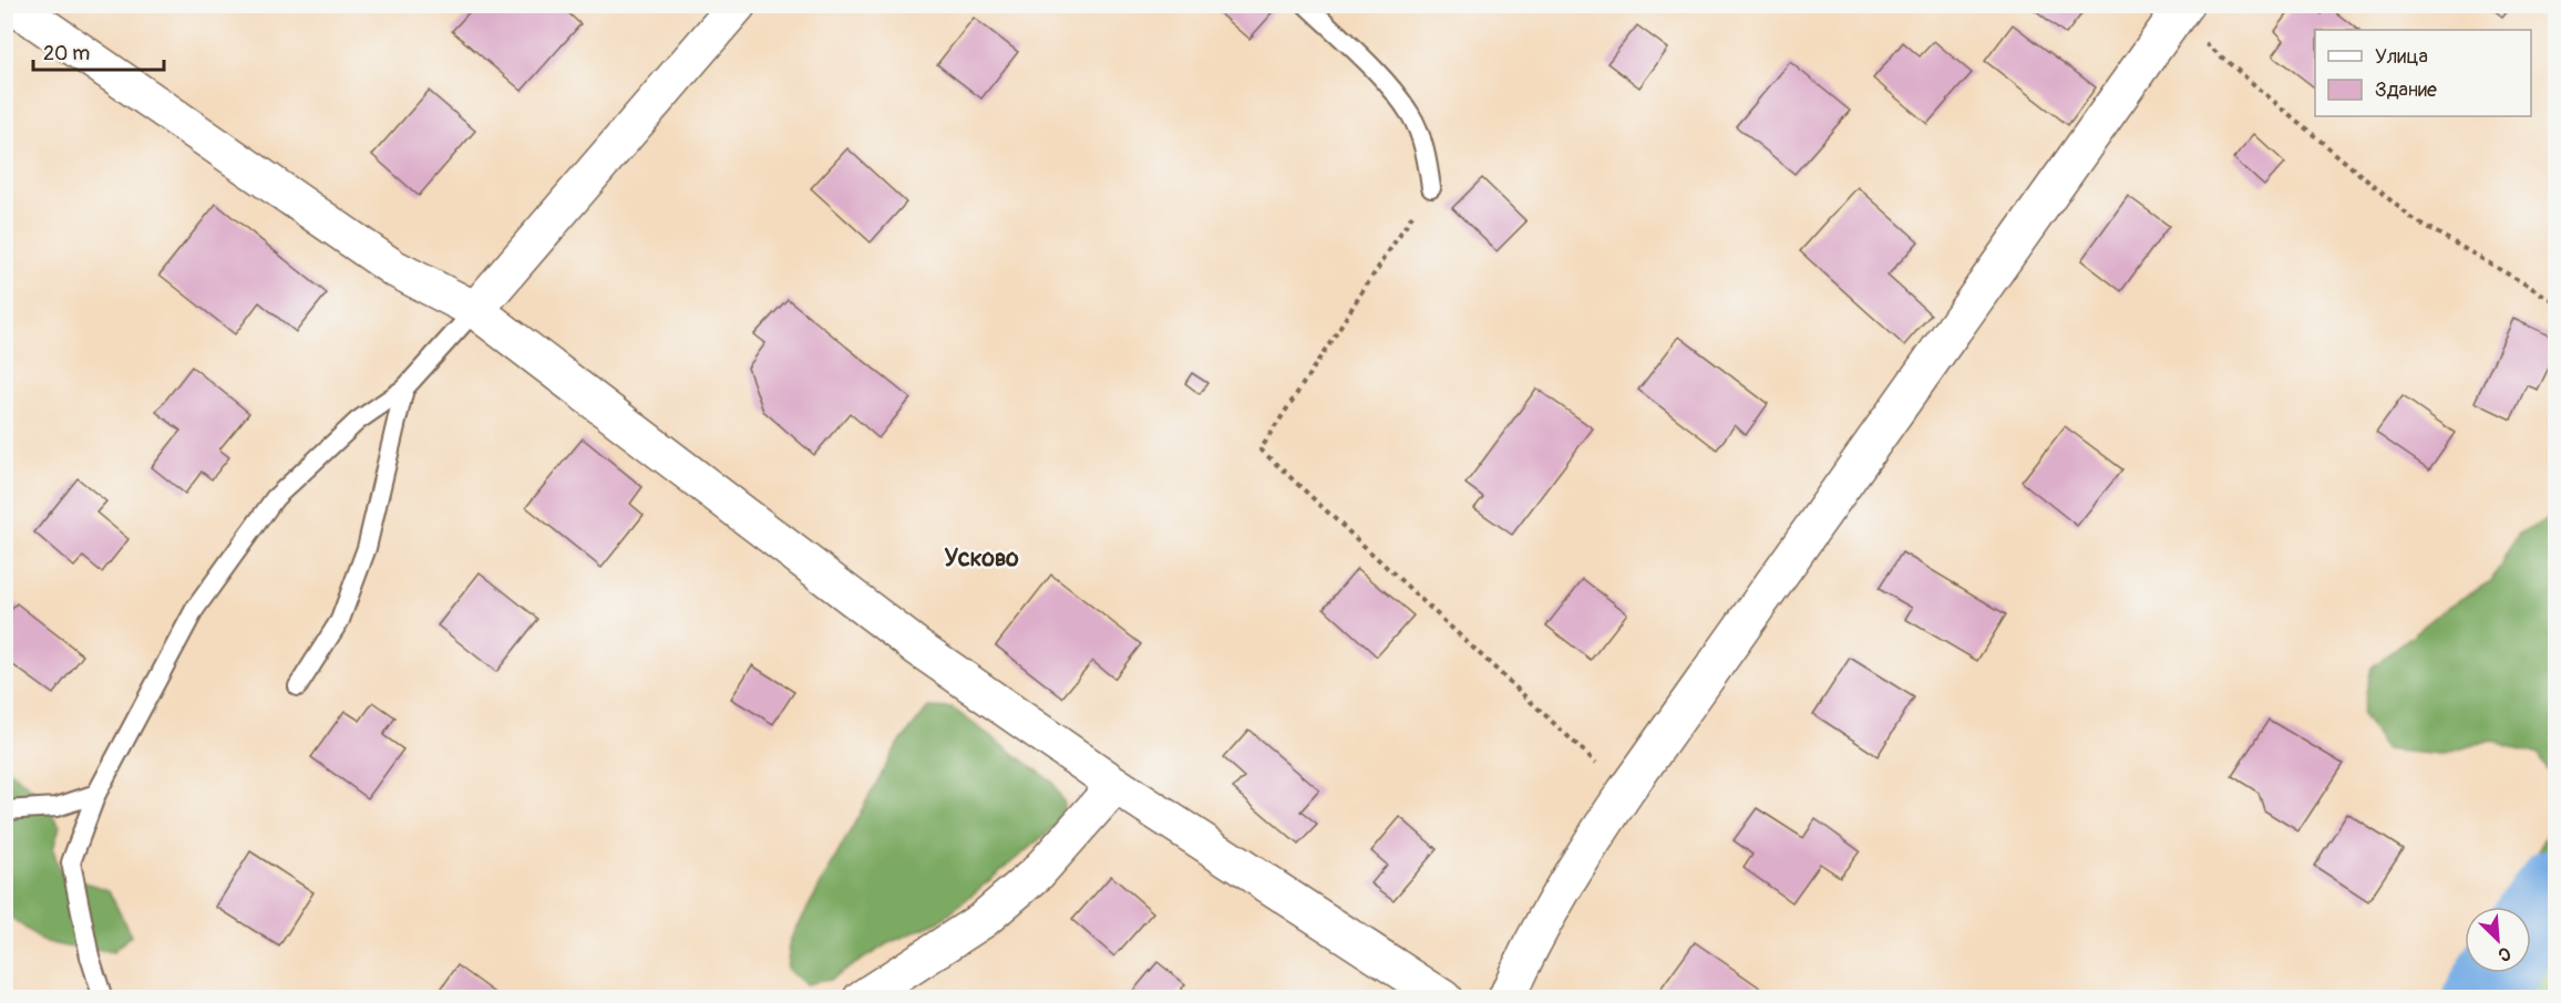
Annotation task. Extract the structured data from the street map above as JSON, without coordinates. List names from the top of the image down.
{
  "districts": ["Усково"],
  "legend": ["Улица", "Здание"],
  "scale_bar": "20 m",
  "north": "bottom right"
}
